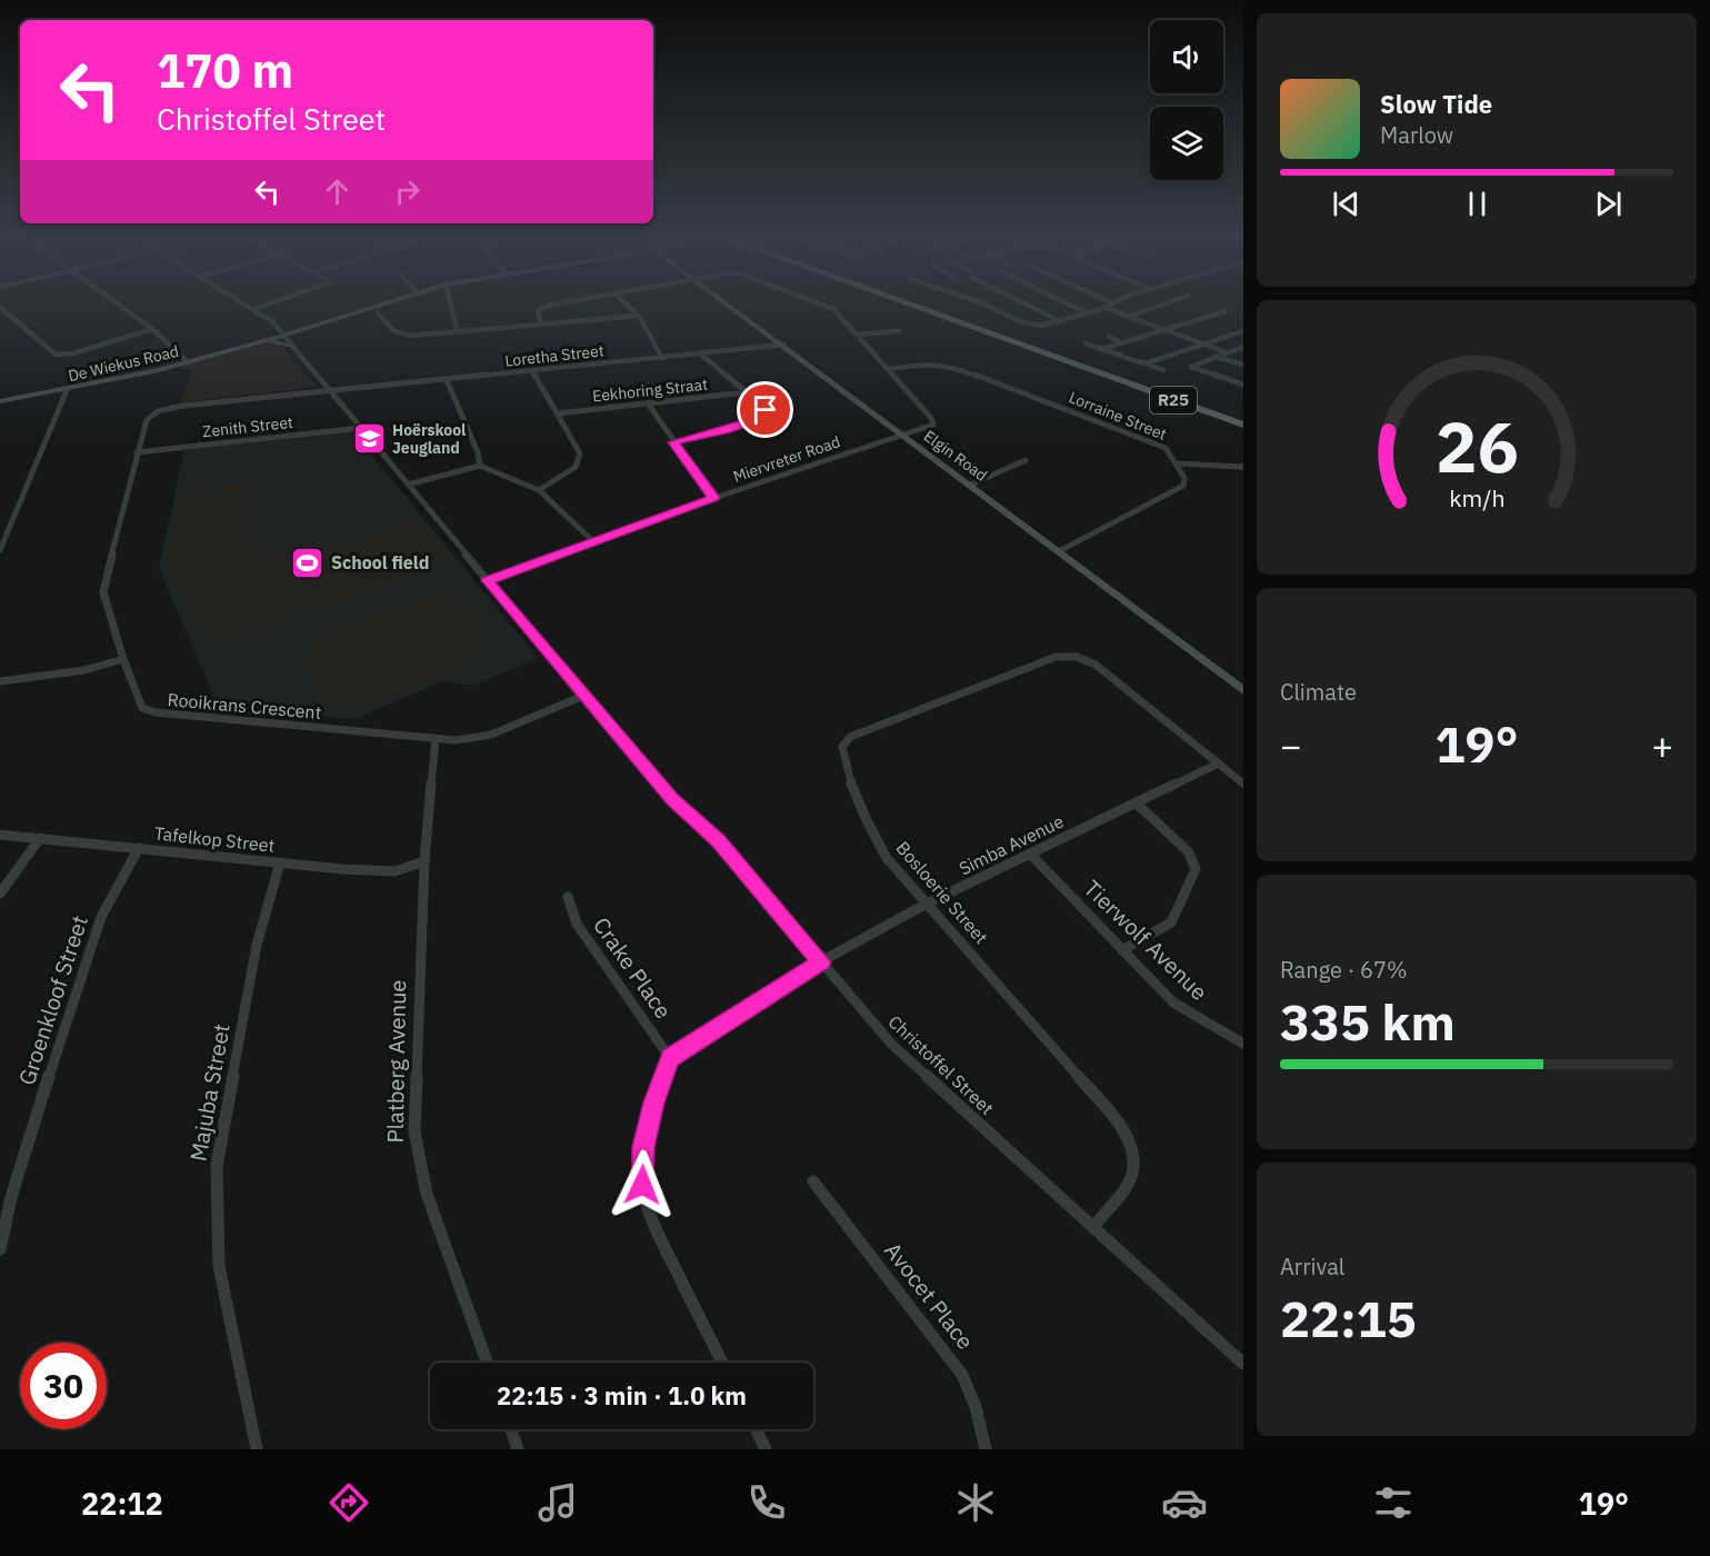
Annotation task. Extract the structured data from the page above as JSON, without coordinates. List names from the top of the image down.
{
  "streets": {
    "main road": ["R25"],
    "street": [
      "Loretha Street",
      "De Wiekus Road",
      "Eekhoring Straat",
      "Lorraine Street",
      "Zenith Street",
      "Elgin Road",
      "Miervreter Road",
      "Rooikrans Crescent",
      "Tafelkop Street",
      "Simba Avenue",
      "Bosloerie Street",
      "Tierwolf Avenue",
      "Crake Place",
      "Groenkloof Street",
      "Platberg Avenue",
      "Christoffel Street",
      "Majuba Street",
      "Avocet Place"
    ]
  },
  "crossings": [
    ["Loretha Street", "Elgin Road"],
    ["Loretha Street", "Rooikrans Crescent"],
    ["Loretha Street", "Christoffel Street"],
    ["De Wiekus Road", "Christoffel Street"],
    ["Lorraine Street", "Elgin Road"],
    ["Lorraine Street", "Miervreter Road"],
    ["Zenith Street", "Rooikrans Crescent"],
    ["Zenith Street", "Christoffel Street"],
    ["Elgin Road", "Miervreter Road"],
    ["Miervreter Road", "Christoffel Street"],
    ["Rooikrans Crescent", "Platberg Avenue"],
    ["Rooikrans Crescent", "Christoffel Street"],
    ["Tafelkop Street", "Groenkloof Street"],
    ["Tafelkop Street", "Platberg Avenue"],
    ["Tafelkop Street", "Majuba Street"],
    ["Simba Avenue", "Bosloerie Street"],
    ["Simba Avenue", "Tierwolf Avenue"],
    ["Simba Avenue", "Crake Place"],
    ["Simba Avenue", "Christoffel Street"],
    ["Bosloerie Street", "Christoffel Street"]
  ],
  "places": {
    "school or university": ["Hoërskool Jeugland"],
    "sports": ["School field"]
  },
  "page": {
    "turn": ["170 m", "Christoffel Street"],
    "song": ["Slow Tide", "Marlow"],
    "tile": [
      "Climate",
      ["Range · 67%", "335 km"],
      ["Arrival", "22:15"]
    ],
    "heat": ["−", "19°", "+"],
    "limit": "30",
    "trip": "22:15 · 3 min · 1.0 km",
    "tabs": ["22:12", "19°"],
    "gauge": ["26", "km/h"]
  }
}
